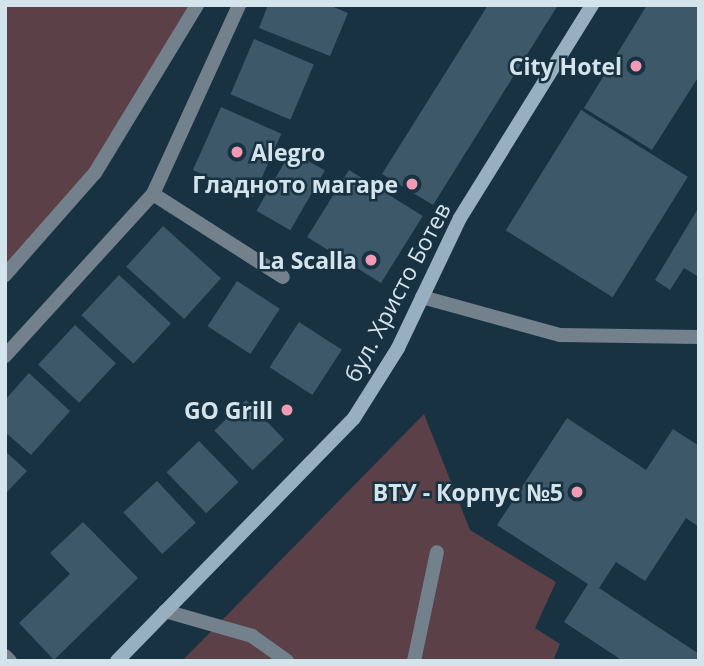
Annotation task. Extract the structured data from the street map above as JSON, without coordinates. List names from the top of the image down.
{
  "streets": {
    "main road": ["бул. Христо Ботев"]
  },
  "places": [
    "City Hotel",
    "Аlegro",
    "Гладното магаре",
    "La Scalla",
    "GO Grill",
    "ВТУ - Корпус №5"
  ]
}
